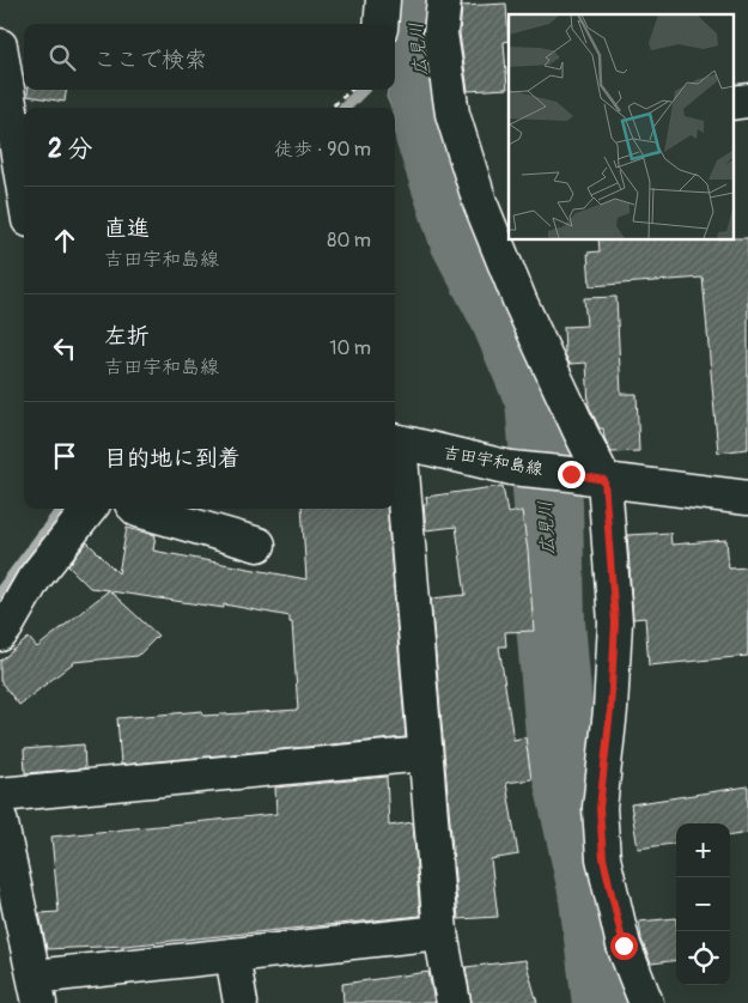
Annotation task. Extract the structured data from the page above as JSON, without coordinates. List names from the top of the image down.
{
  "streets": {
    "street": ["吉田宇和島線"]
  },
  "water": ["広見川"],
  "page": {
    "search": "ここで検索",
    "heading": ["2 分", "徒歩 · 90 m"],
    "list": [
      ["直進", "吉田宇和島線", "80 m"],
      ["左折", "吉田宇和島線", "10 m"],
      "目的地に到着"
    ],
    "map_buttons": ["+", "−"]
  }
}
